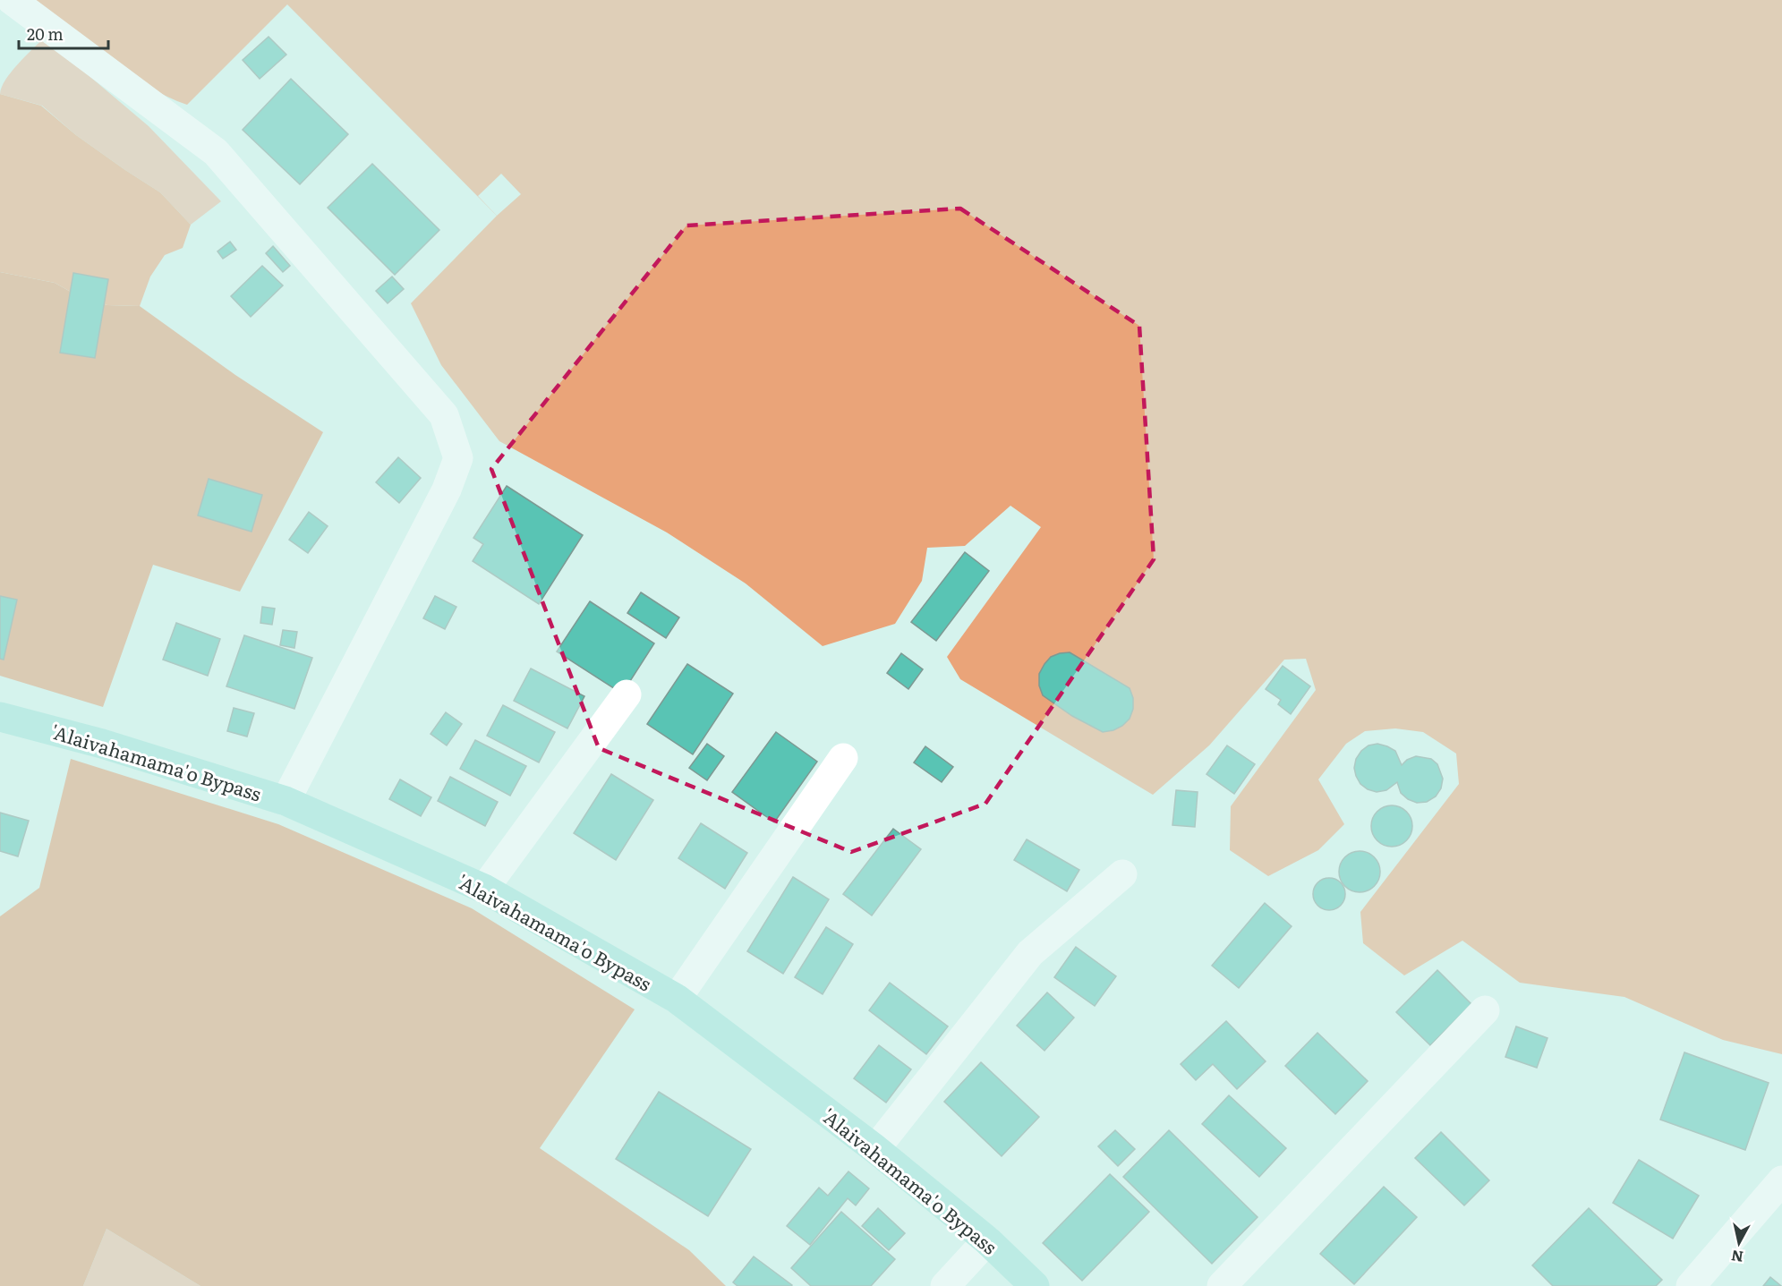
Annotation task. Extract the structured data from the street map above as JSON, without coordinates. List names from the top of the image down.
{
  "streets": {
    "main road": ["'Alaivahamama'o Bypass"]
  },
  "scale_bar": "20 m",
  "north": "bottom"
}
